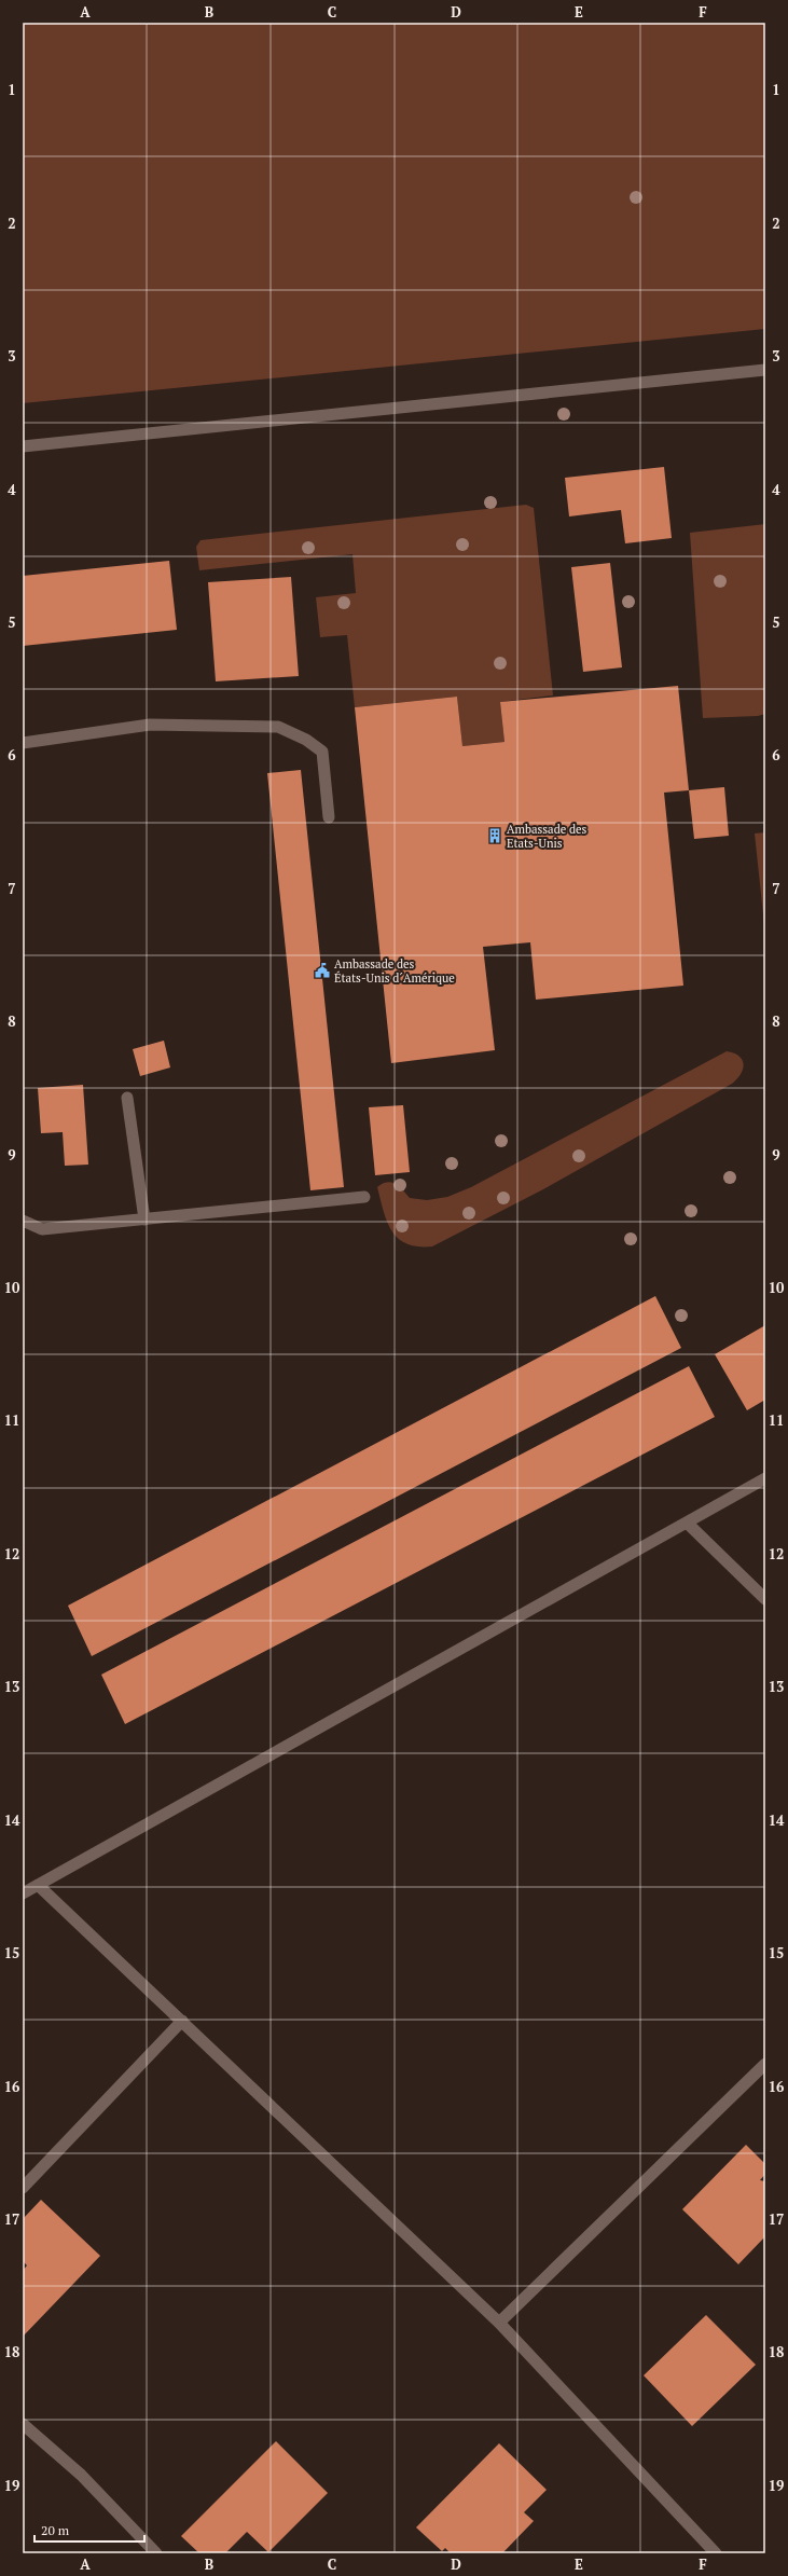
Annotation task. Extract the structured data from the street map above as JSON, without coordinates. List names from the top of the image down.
{
  "places": {
    "building": ["Ambassade des Etats-Unis"],
    "public building": ["Ambassade des États-Unis d´Amérique"]
  },
  "scale_bar": "20 m",
  "grid": {
    "columns": [
      "A",
      "B",
      "C",
      "D",
      "E",
      "F"
    ],
    "rows": [
      "1",
      "2",
      "3",
      "4",
      "5",
      "6",
      "7",
      "8",
      "9",
      "10",
      "11",
      "12",
      "13",
      "14",
      "15",
      "16",
      "17",
      "18",
      "19"
    ]
  }
}
